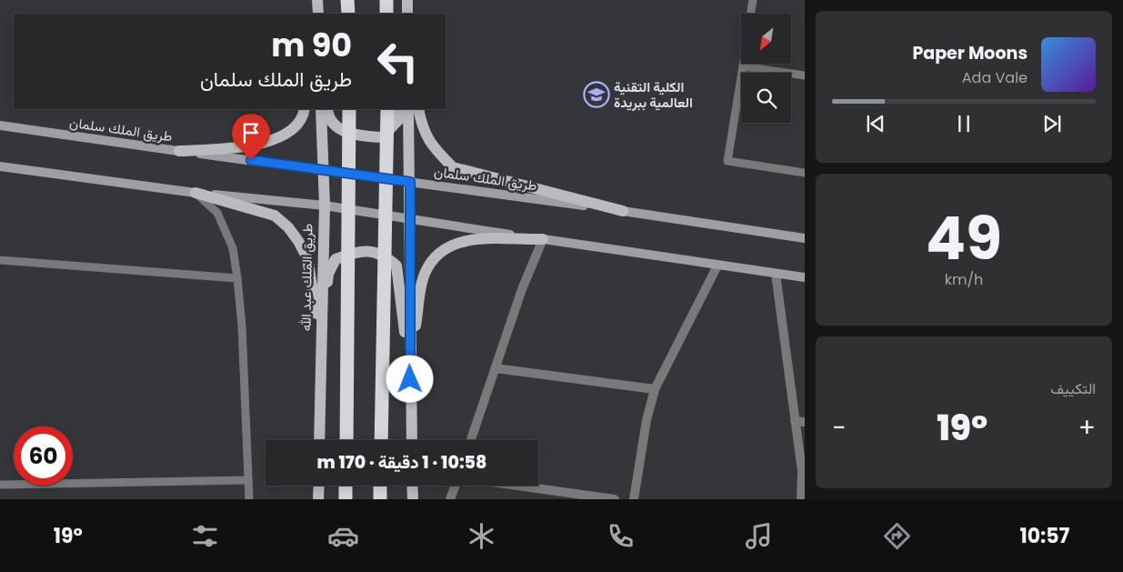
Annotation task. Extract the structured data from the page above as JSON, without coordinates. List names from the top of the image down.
{
  "streets": {
    "main road": ["طريق الملك سلمان", "طريق الملك عبد الله"]
  },
  "crossings": [
    ["طريق الملك سلمان", "طريق الملك عبد الله"]
  ],
  "places": {
    "school or university": ["الكلية التقنية العالمية ببريدة"]
  },
  "north": "bottom left",
  "page": {
    "turn": ["90 m", "طريق الملك سلمان"],
    "song": ["Paper Moons", "Ada Vale"],
    "tile": [
      ["49", "km/h"],
      "التكييف"
    ],
    "heat": ["−", "19°", "+"],
    "limit": "60",
    "trip": "10:58 · 1 دقيقة · 170 m",
    "tabs": ["10:57", "19°"]
  }
}
